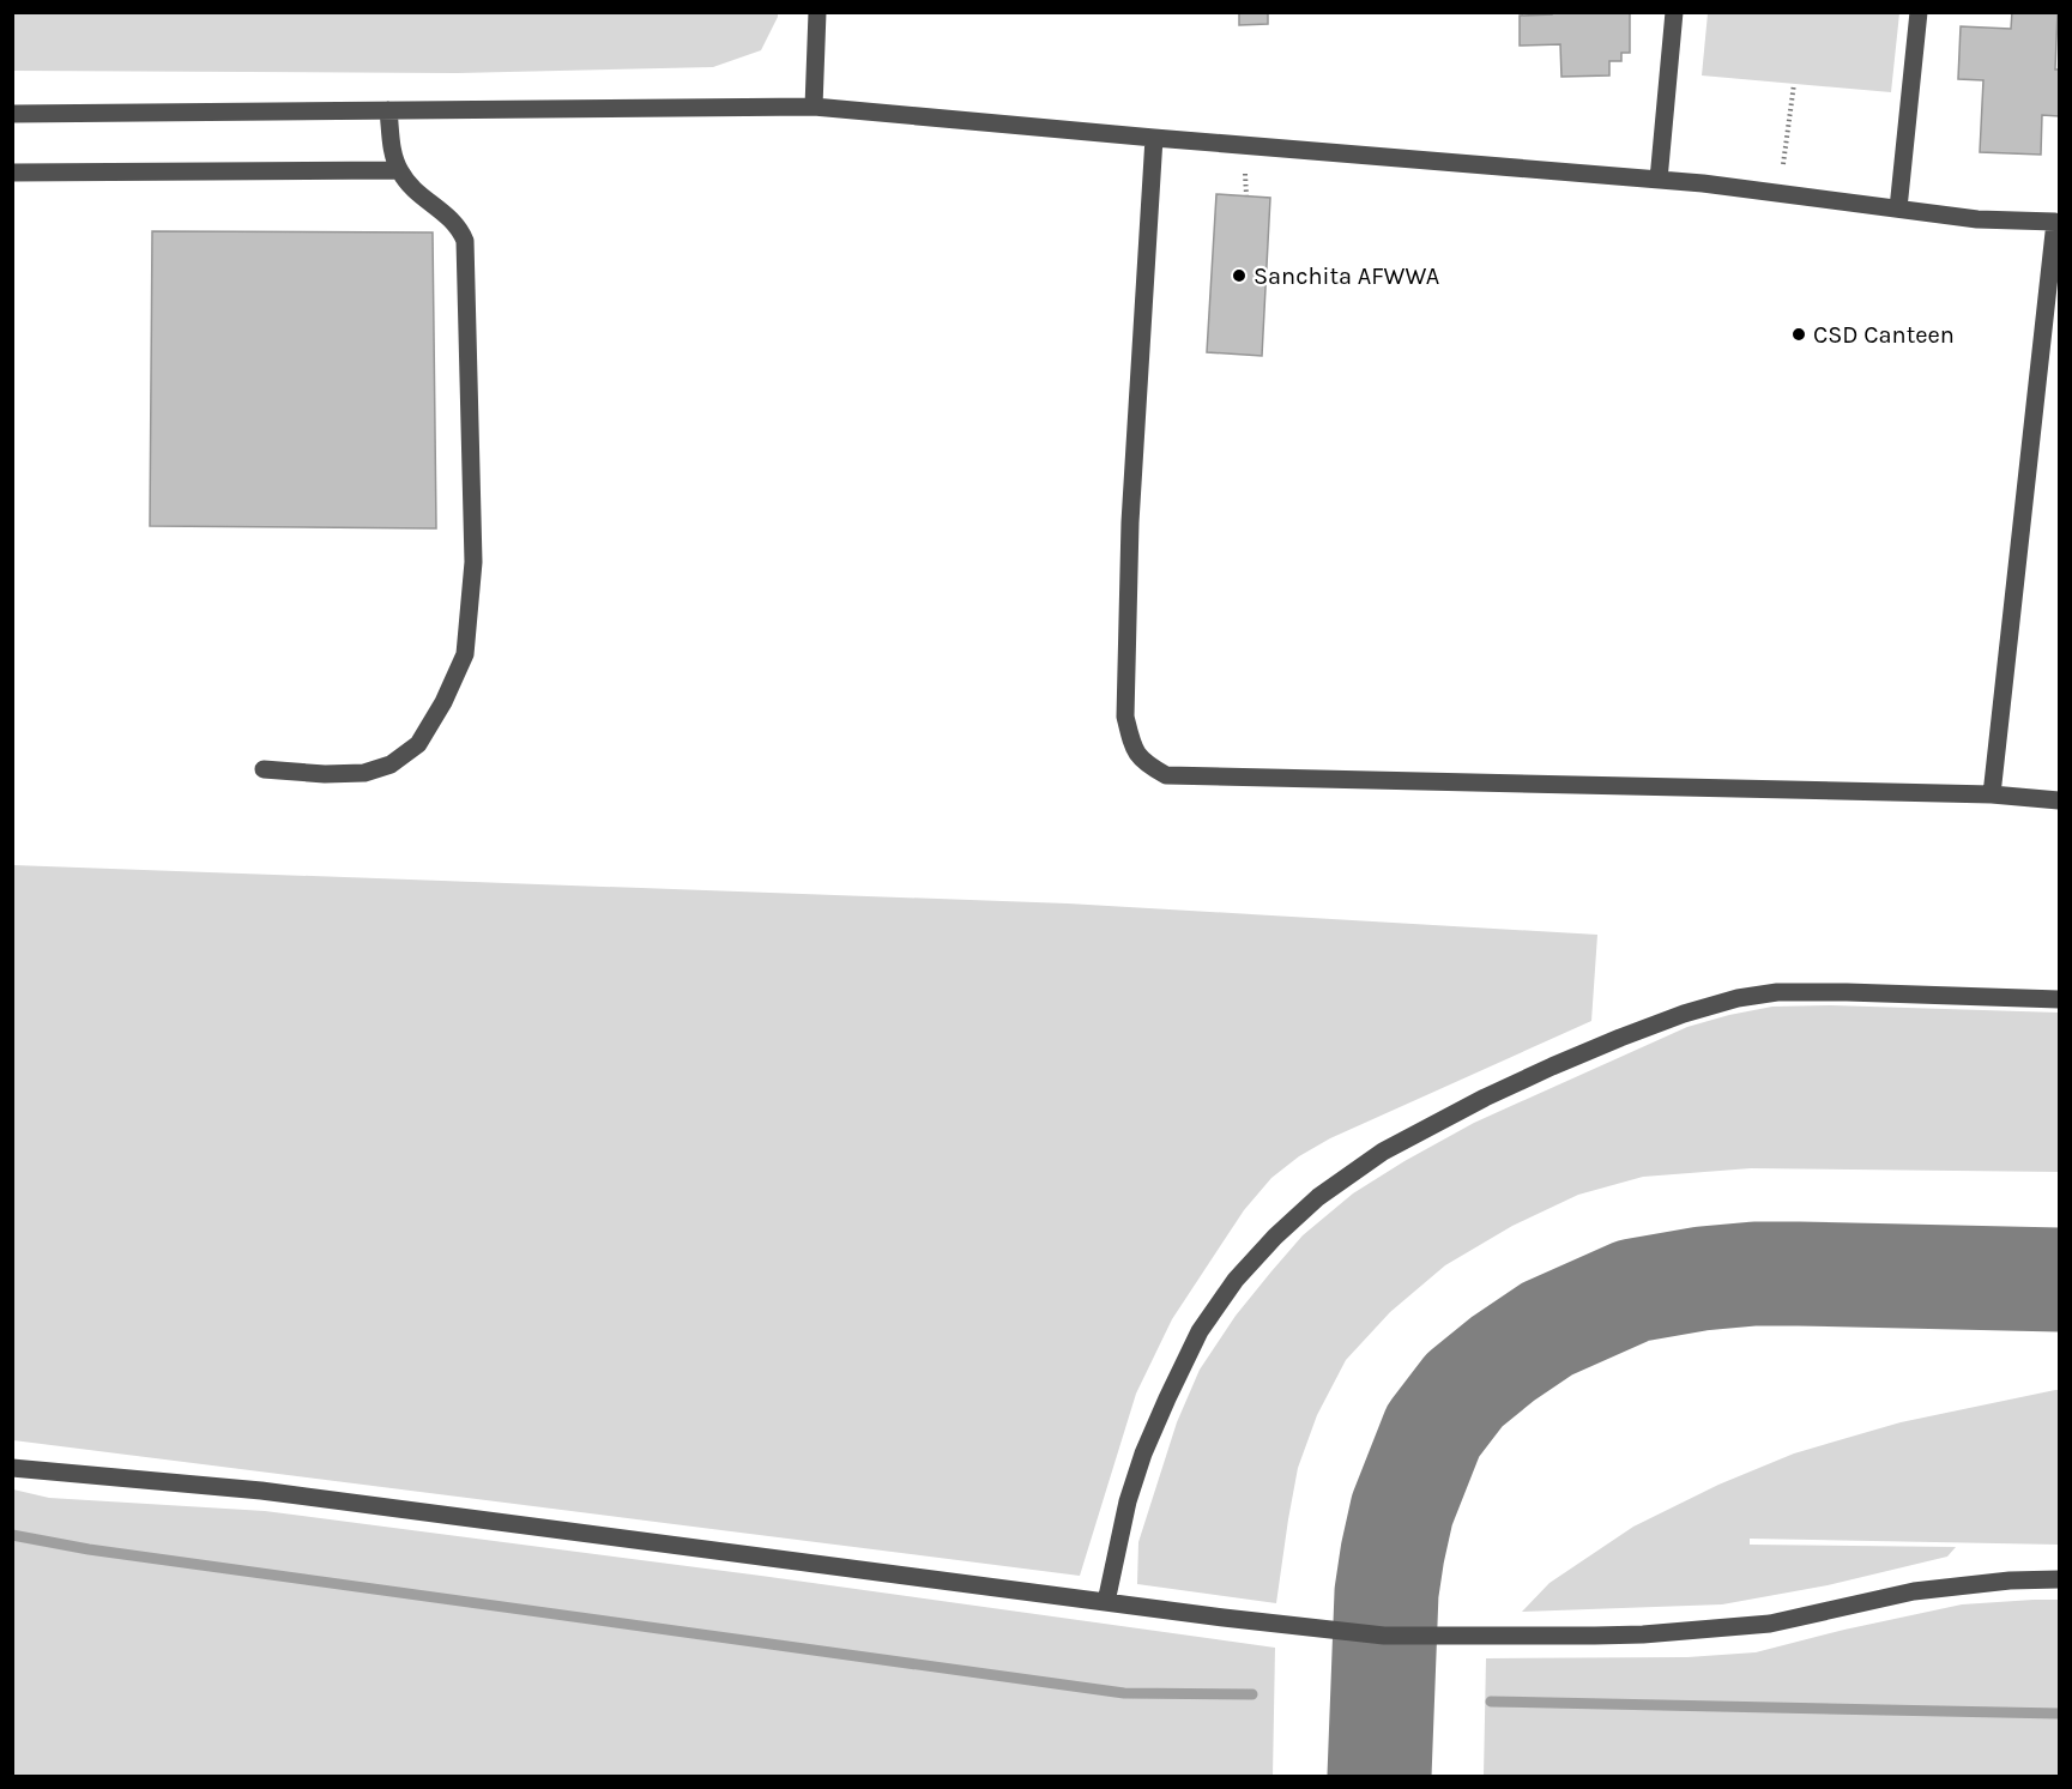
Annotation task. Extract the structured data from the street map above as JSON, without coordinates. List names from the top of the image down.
{
  "places": ["Sanchita AFWWA", "CSD Canteen"]
}
